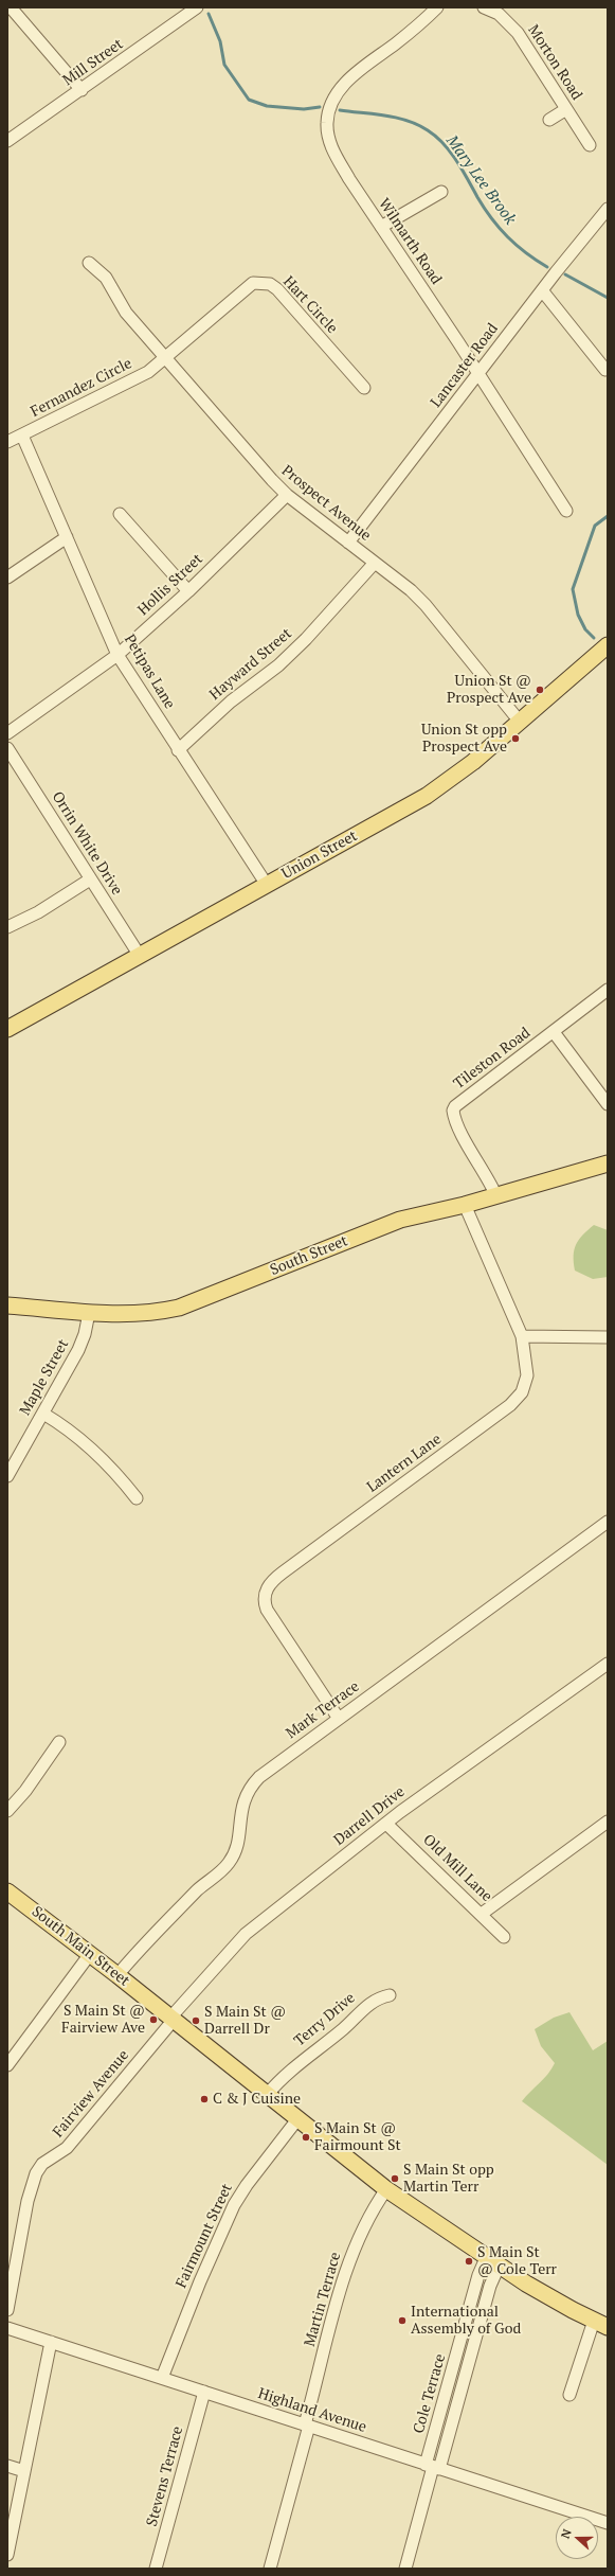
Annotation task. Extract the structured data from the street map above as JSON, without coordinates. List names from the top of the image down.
{
  "streets": {
    "main road": ["Union Street", "South Street", "South Main Street"],
    "street": [
      "Mill Street",
      "Morton Road",
      "Wilmarth Road",
      "Hart Circle",
      "Lancaster Road",
      "Fernandez Circle",
      "Prospect Avenue",
      "Hollis Street",
      "Hayward Street",
      "Petipas Lane",
      "Orrin White Drive",
      "Tileston Road",
      "Maple Street",
      "Lantern Lane",
      "Mark Terrace",
      "Darrell Drive",
      "Old Mill Lane",
      "Terry Drive",
      "Fairview Avenue",
      "Fairmount Street",
      "Martin Terrace",
      "Cole Terrace",
      "Highland Avenue",
      "Stevens Terrace"
    ]
  },
  "crossings": [
    ["Wilmarth Road", "Lancaster Road"],
    ["Hart Circle", "Fernandez Circle"],
    ["Hart Circle", "Prospect Avenue"],
    ["Lancaster Road", "Prospect Avenue"],
    ["Fernandez Circle", "Prospect Avenue"],
    ["Fernandez Circle", "Petipas Lane"],
    ["Prospect Avenue", "Hollis Street"],
    ["Prospect Avenue", "Hayward Street"],
    ["Prospect Avenue", "Union Street"],
    ["Hollis Street", "Petipas Lane"],
    ["Hayward Street", "Petipas Lane"],
    ["Petipas Lane", "Union Street"],
    ["Orrin White Drive", "Union Street"],
    ["Tileston Road", "South Street"],
    ["South Street", "Maple Street"],
    ["South Street", "Lantern Lane"],
    ["Lantern Lane", "Mark Terrace"],
    ["Mark Terrace", "South Main Street"],
    ["Darrell Drive", "Old Mill Lane"],
    ["Darrell Drive", "South Main Street"],
    ["Darrell Drive", "Fairview Avenue"],
    ["South Main Street", "Terry Drive"],
    ["South Main Street", "Fairview Avenue"],
    ["South Main Street", "Fairmount Street"],
    ["South Main Street", "Martin Terrace"],
    ["South Main Street", "Cole Terrace"],
    ["Fairmount Street", "Highland Avenue"],
    ["Martin Terrace", "Highland Avenue"],
    ["Cole Terrace", "Highland Avenue"],
    ["Highland Avenue", "Stevens Terrace"]
  ],
  "water": ["Mary Lee Brook"],
  "places": [
    "Union St @ Prospect Ave",
    "Union St opp Prospect Ave",
    "S Main St @ Fairview Ave",
    "S Main St @ Darrell Dr",
    "C & J Cuisine",
    "S Main St @ Fairmount St",
    "S Main St opp Martin Terr",
    "S Main St @ Cole Terr",
    "International Assembly of God"
  ],
  "north": "left"
}
